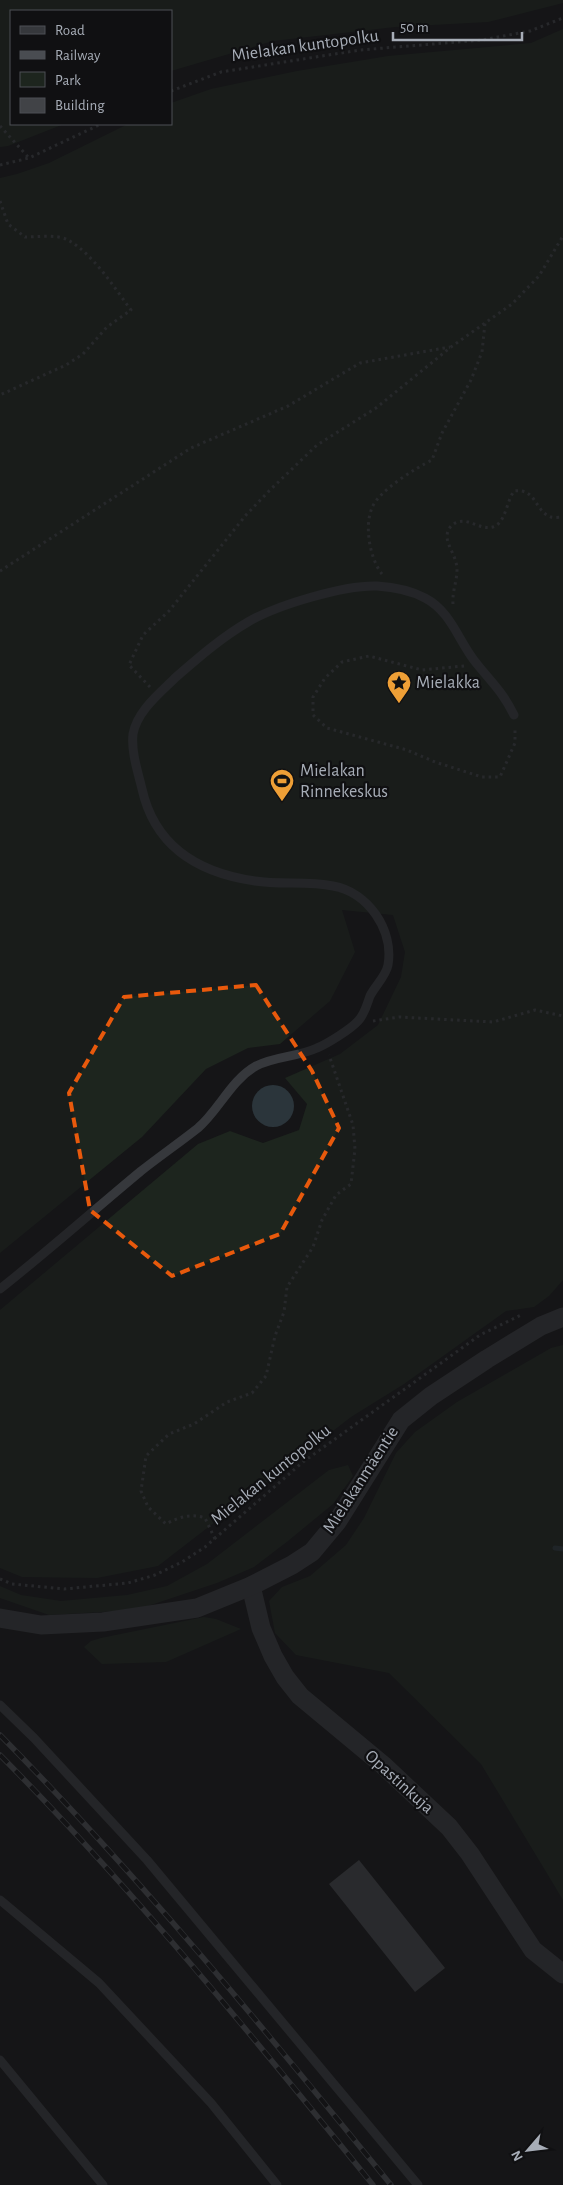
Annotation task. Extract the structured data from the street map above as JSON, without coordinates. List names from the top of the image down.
{
  "streets": {
    "street": ["Mielakanmäentie", "Opastinkuja"],
    "path": ["Mielakan kuntopolku"]
  },
  "crossings": [
    ["Mielakanmäentie", "Opastinkuja"]
  ],
  "places": {
    "place": ["Mielakka"],
    "sports": ["Mielakan Rinnekeskus"]
  },
  "legend": [
    "Road",
    "Railway",
    "Park",
    "Building"
  ],
  "scale_bar": "50 m",
  "north": "bottom left"
}
